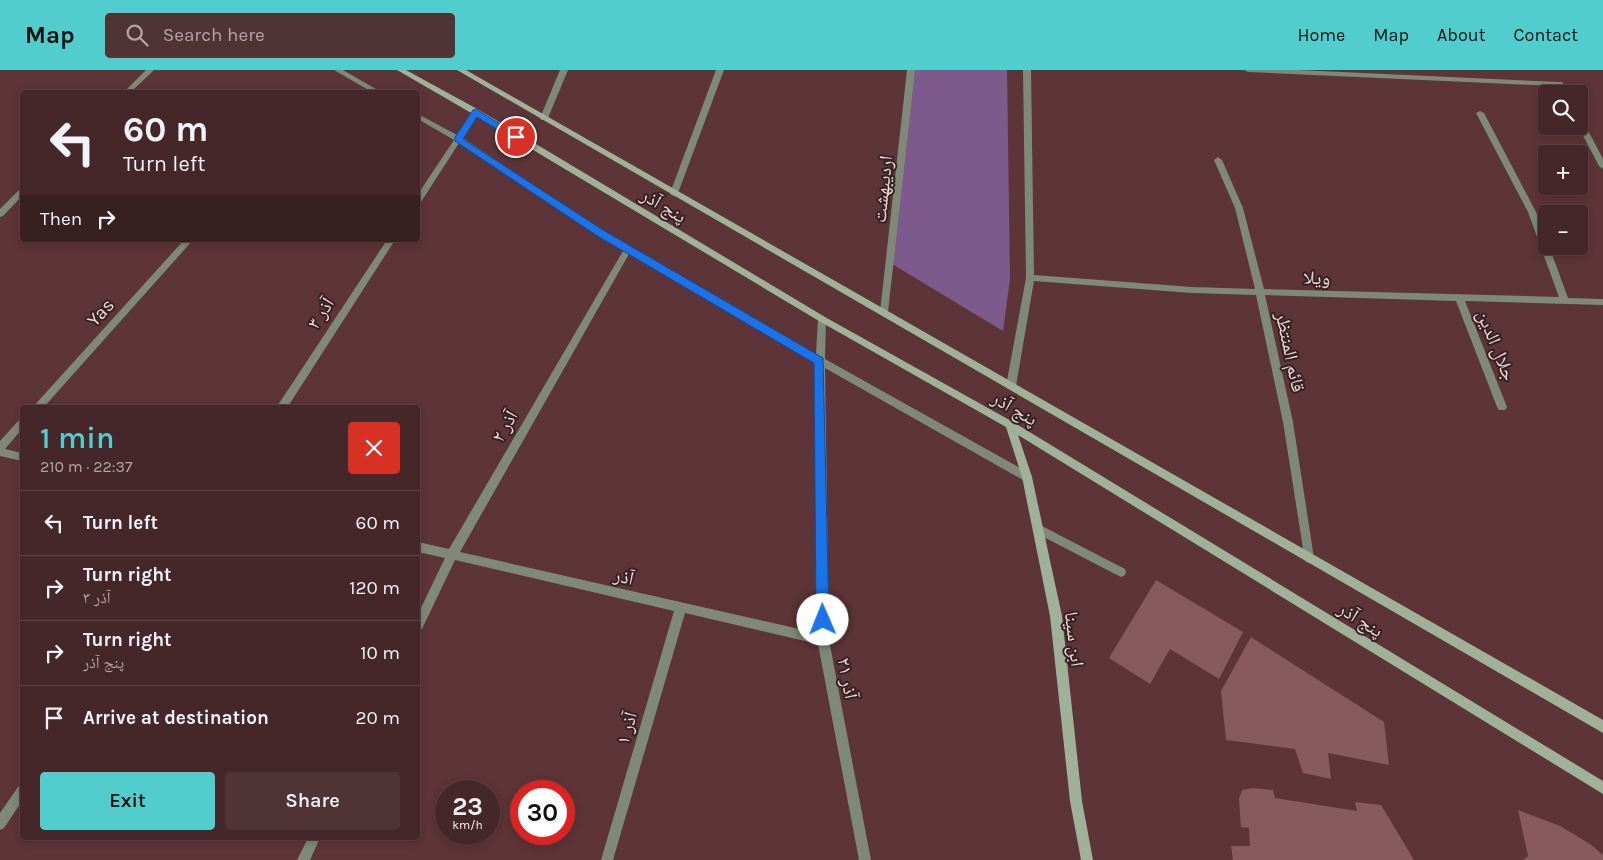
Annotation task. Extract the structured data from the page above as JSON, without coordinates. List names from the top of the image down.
{
  "streets": {
    "main road": ["پنج آذر", "ابن سینا"],
    "street": [
      "اردیبهشت",
      "ویلا",
      "Yas",
      "آذر ۳",
      "جلال الدین",
      "قائم المنتظر",
      "آذر ۲",
      "آذر",
      "آذر ۲۱",
      "آذر ۱"
    ]
  },
  "crossings": [
    ["اردیبهشت", "پنج آذر"],
    ["پنج آذر", "قائم المنتظر"],
    ["پنج آذر", "ابن سینا"],
    ["پنج آذر", "آذر ۲۱"],
    ["ویلا", "جلال الدین"],
    ["ویلا", "قائم المنتظر"],
    ["آذر ۲", "آذر"],
    ["آذر", "آذر ۲۱"],
    ["آذر", "آذر ۱"]
  ],
  "page": {
    "header": "Map",
    "search": "Search here",
    "nav": [
      "Home",
      "Map",
      "About",
      "Contact"
    ],
    "map_buttons": ["+", "−"],
    "turn": ["60 m", "Turn left"],
    "then": "Then",
    "heading": ["1 min", "210 m · 22:37"],
    "list": [
      {
        "name": "Turn left",
        "value": "60 m"
      },
      {
        "name": "Turn right",
        "note": "آذر ۳",
        "value": "120 m"
      },
      {
        "name": "Turn right",
        "note": "پنج آذر",
        "value": "10 m"
      },
      {
        "name": "Arrive at destination",
        "value": "20 m"
      }
    ],
    "buttons": ["Exit", "Share"],
    "speed": "23 km/h",
    "limit": "30"
  }
}
